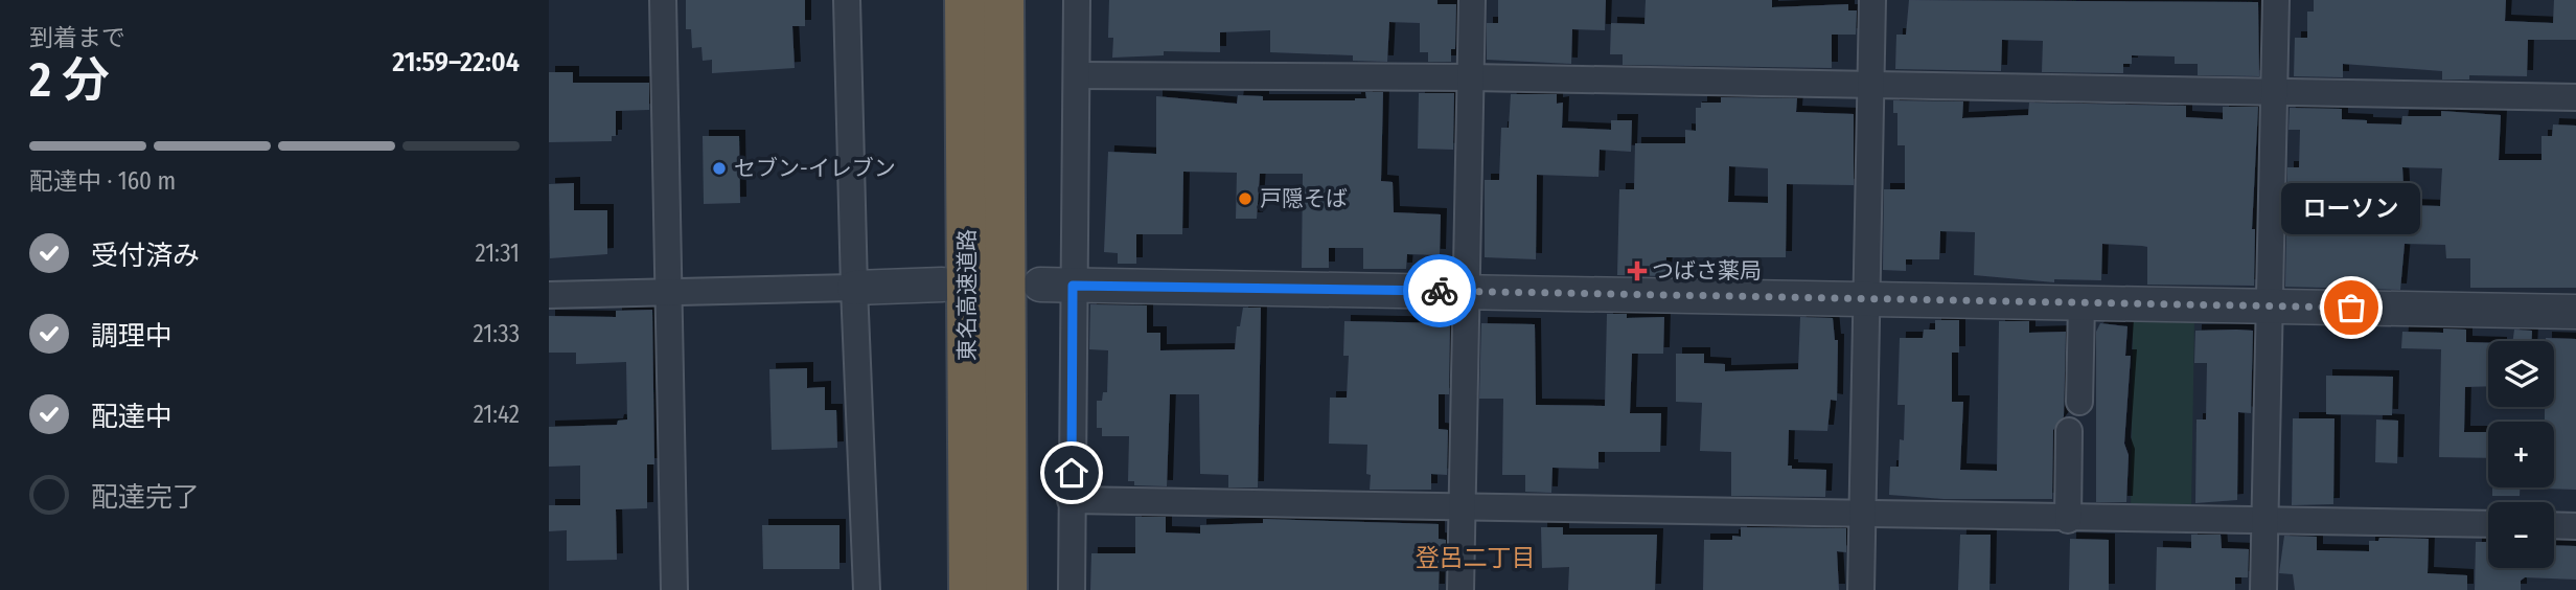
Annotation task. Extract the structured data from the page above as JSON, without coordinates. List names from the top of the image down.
{
  "streets": {
    "highway": ["東名高速道路"]
  },
  "districts": ["登呂二丁目"],
  "places": {
    "other": ["セブン-イレブン", "戸隠そば", "ローソン"],
    "health": ["つばさ薬局"]
  },
  "page": {
    "heading": ["2 分", "到着まで", "21:59–22:04"],
    "bar": "配達中 · 160 m",
    "bubble": "ローソン",
    "list": [
      ["受付済み", "21:31"],
      ["調理中", "21:33"],
      ["配達中", "21:42"],
      "配達完了"
    ],
    "map_buttons": ["+", "−"]
  }
}
